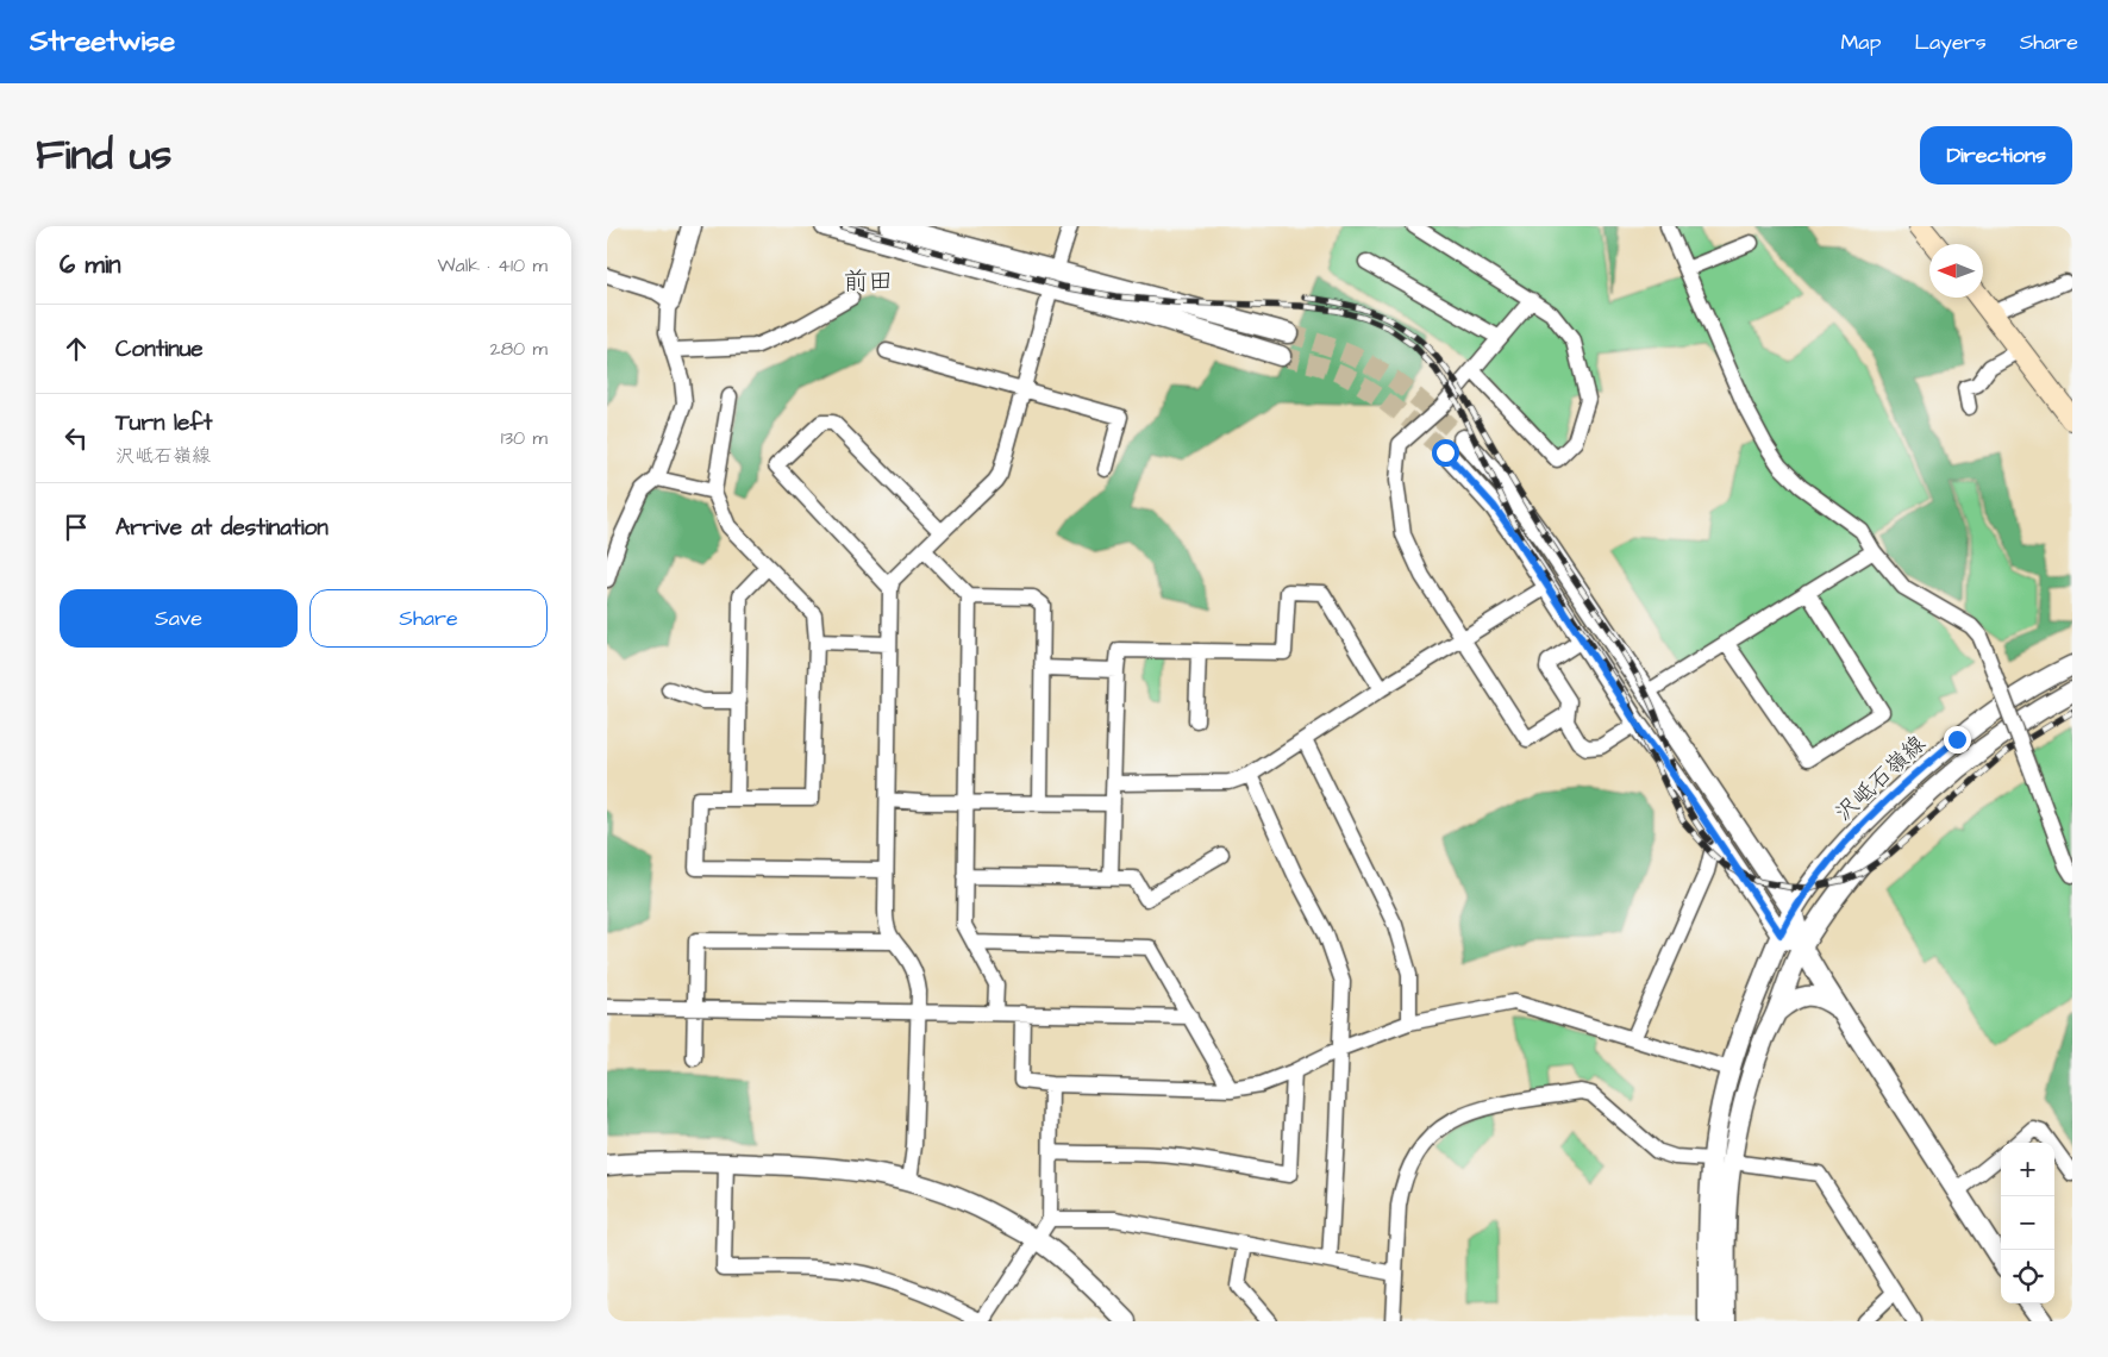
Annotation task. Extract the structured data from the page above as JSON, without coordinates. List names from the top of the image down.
{
  "streets": {
    "street": ["沢岻石嶺線"]
  },
  "districts": ["前田"],
  "north": "left",
  "page": {
    "header": "Streetwise",
    "nav": ["Map", "Layers", "Share"],
    "title": "Find us",
    "buttons": [
      "Directions",
      ["Save", "Share"]
    ],
    "heading": ["6 min", "Walk · 410 m"],
    "list": [
      ["Continue", "280 m"],
      ["Turn left", "沢岻石嶺線", "130 m"],
      "Arrive at destination"
    ],
    "map_buttons": ["+", "−"]
  }
}
